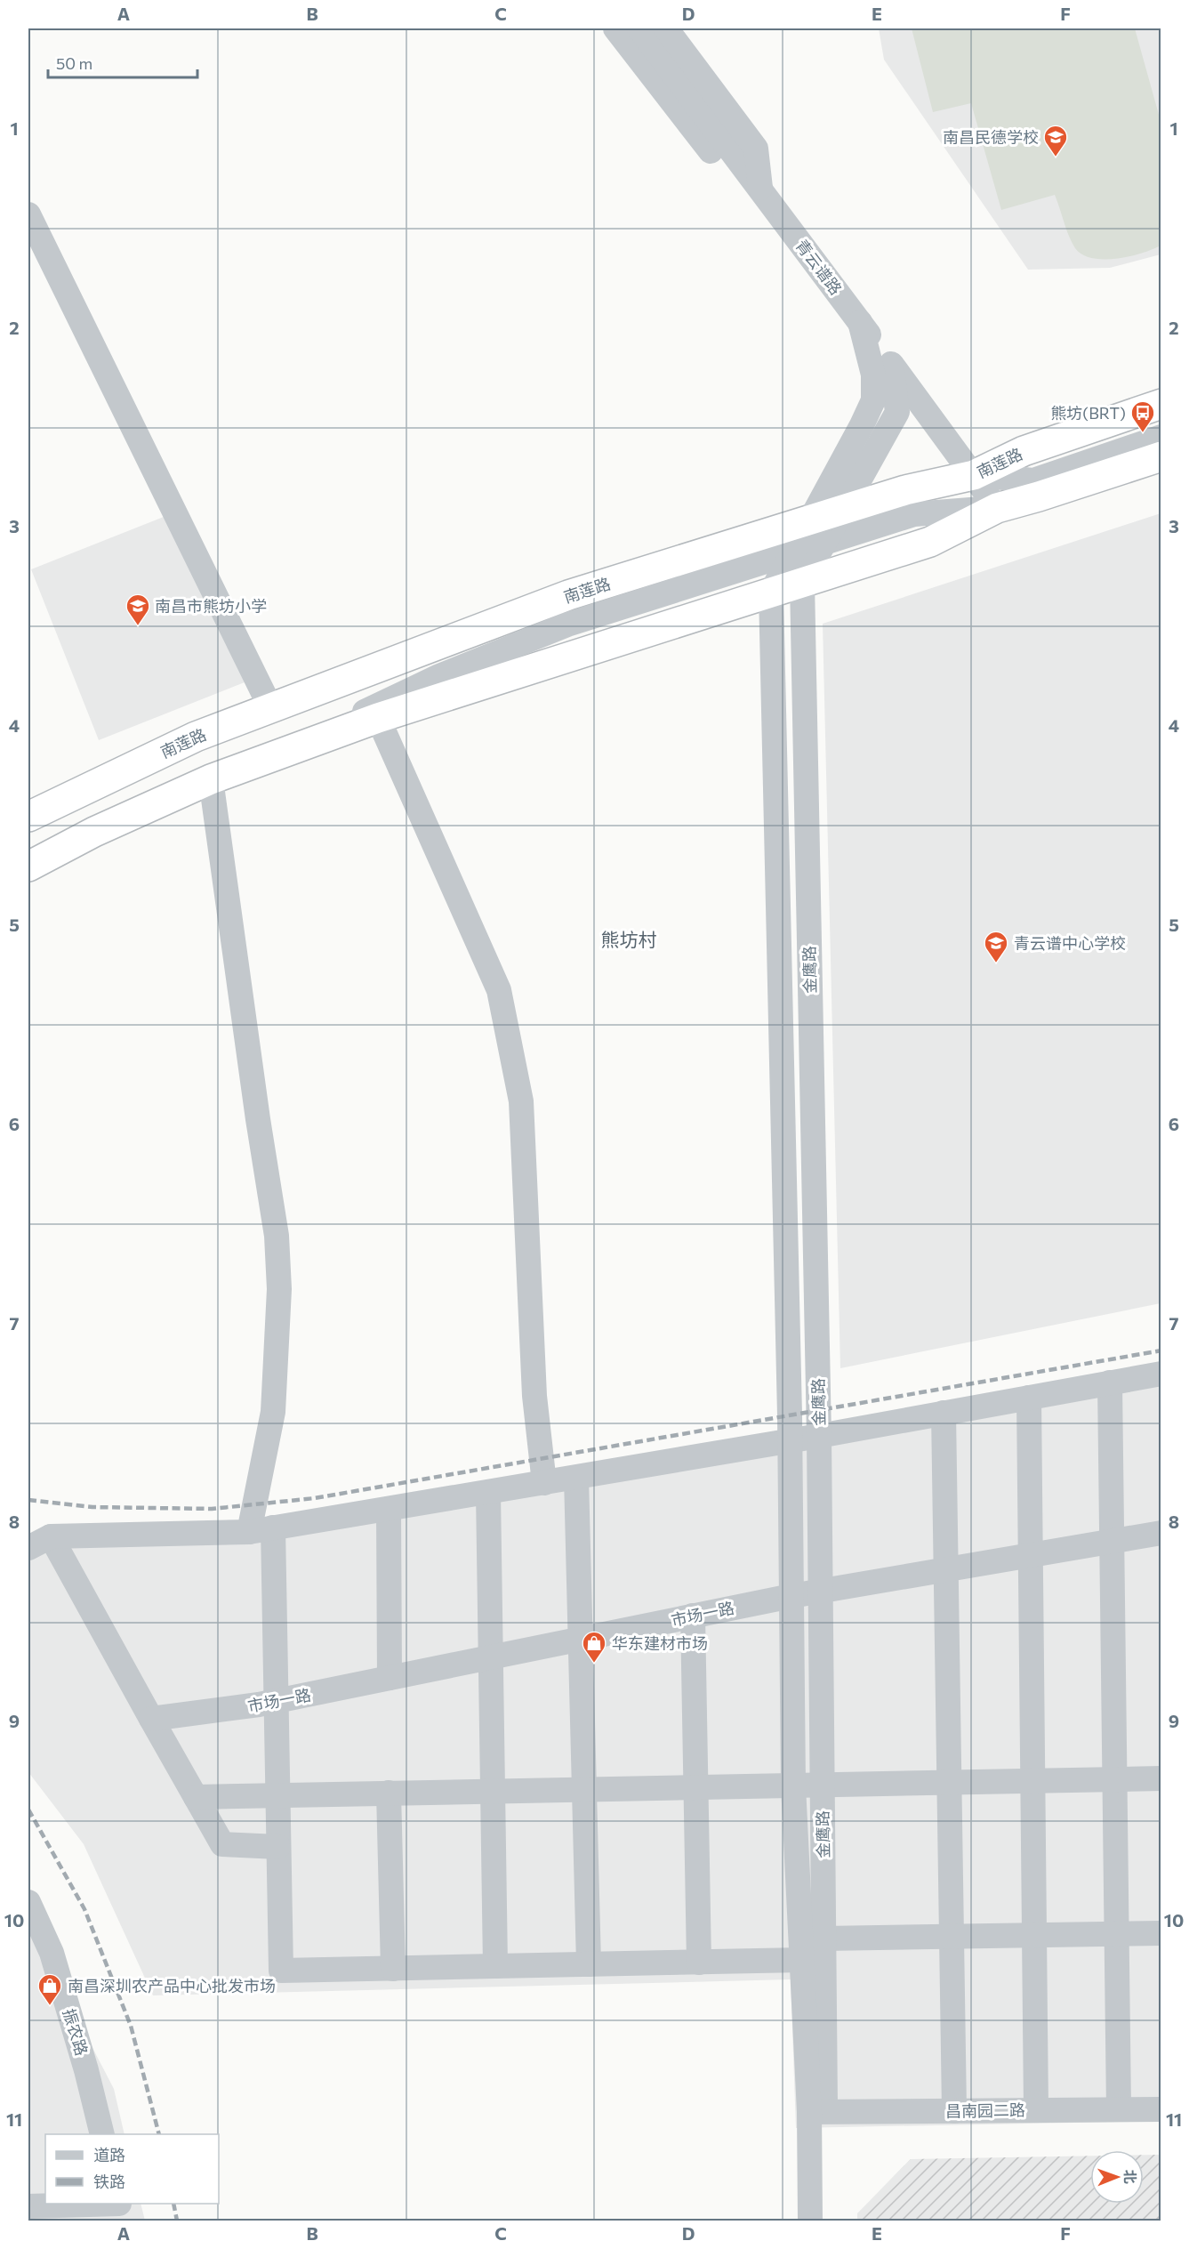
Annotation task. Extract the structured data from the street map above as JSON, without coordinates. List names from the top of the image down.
{
  "streets": {
    "highway": ["南莲路"],
    "street": [
      "青云谱路",
      "金鹰路",
      "市场一路",
      "振农路",
      "昌南园二路"
    ]
  },
  "crossings": [
    ["青云谱路", "南莲路"],
    ["金鹰路", "市场一路"],
    ["金鹰路", "昌南园二路"]
  ],
  "districts": ["熊坊村"],
  "places": {
    "school or university": ["南昌民德学校", "南昌市熊坊小学", "青云谱中心学校"],
    "bus stop": ["熊坊(BRT)"],
    "shop": ["华东建材市场", "南昌深圳农产品中心批发市场"]
  },
  "legend": ["道路", "铁路"],
  "scale_bar": "50 m",
  "north": "right",
  "grid": {
    "columns": [
      "A",
      "B",
      "C",
      "D",
      "E",
      "F"
    ],
    "rows": [
      "1",
      "2",
      "3",
      "4",
      "5",
      "6",
      "7",
      "8",
      "9",
      "10",
      "11"
    ]
  }
}
